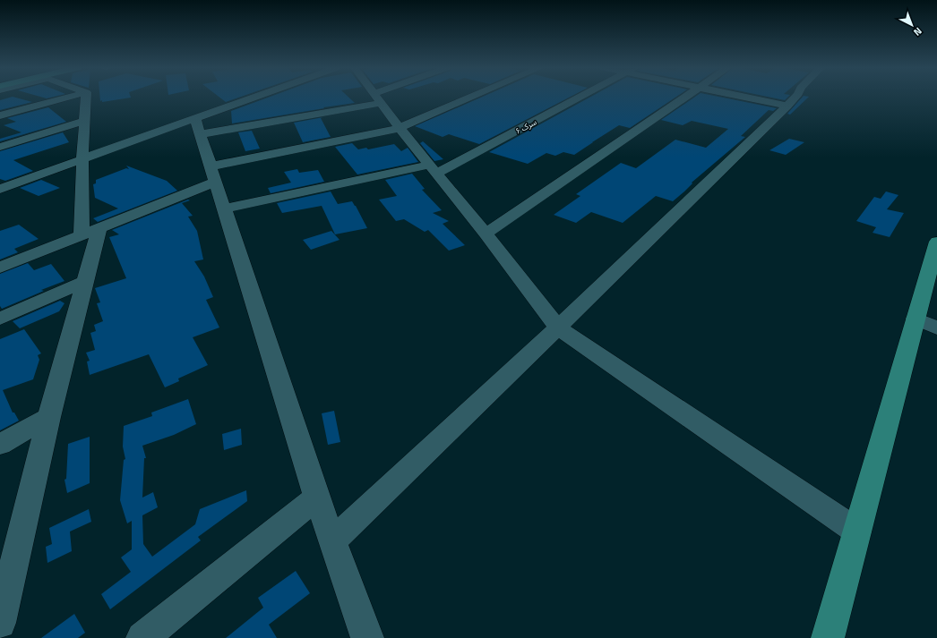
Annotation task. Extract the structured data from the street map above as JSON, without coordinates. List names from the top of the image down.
{
  "streets": {
    "street": ["سرک ۶"]
  },
  "north": "bottom right"
}
